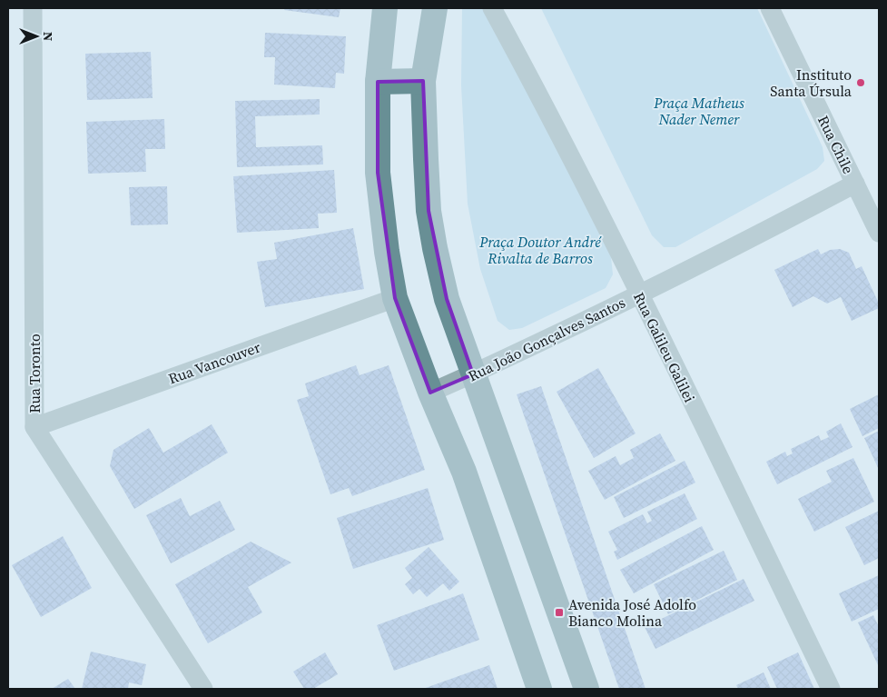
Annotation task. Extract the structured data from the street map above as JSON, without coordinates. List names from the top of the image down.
{
  "streets": {
    "street": [
      "Rua Chile",
      "Rua João Gonçalves Santos",
      "Rua Galileu Galilei",
      "Rua Vancouver",
      "Rua Toronto"
    ]
  },
  "crossings": [
    ["Rua Chile", "Rua João Gonçalves Santos"],
    ["Rua João Gonçalves Santos", "Rua Galileu Galilei"],
    ["Rua Vancouver", "Rua Toronto"]
  ],
  "parks": ["Praça Matheus Nader Nemer", "Praça Doutor André Rivalta de Barros"],
  "places": {
    "other": ["Instituto Santa Úrsula"],
    "transit": ["Avenida José Adolfo Bianco Molina"]
  },
  "north": "right"
}
